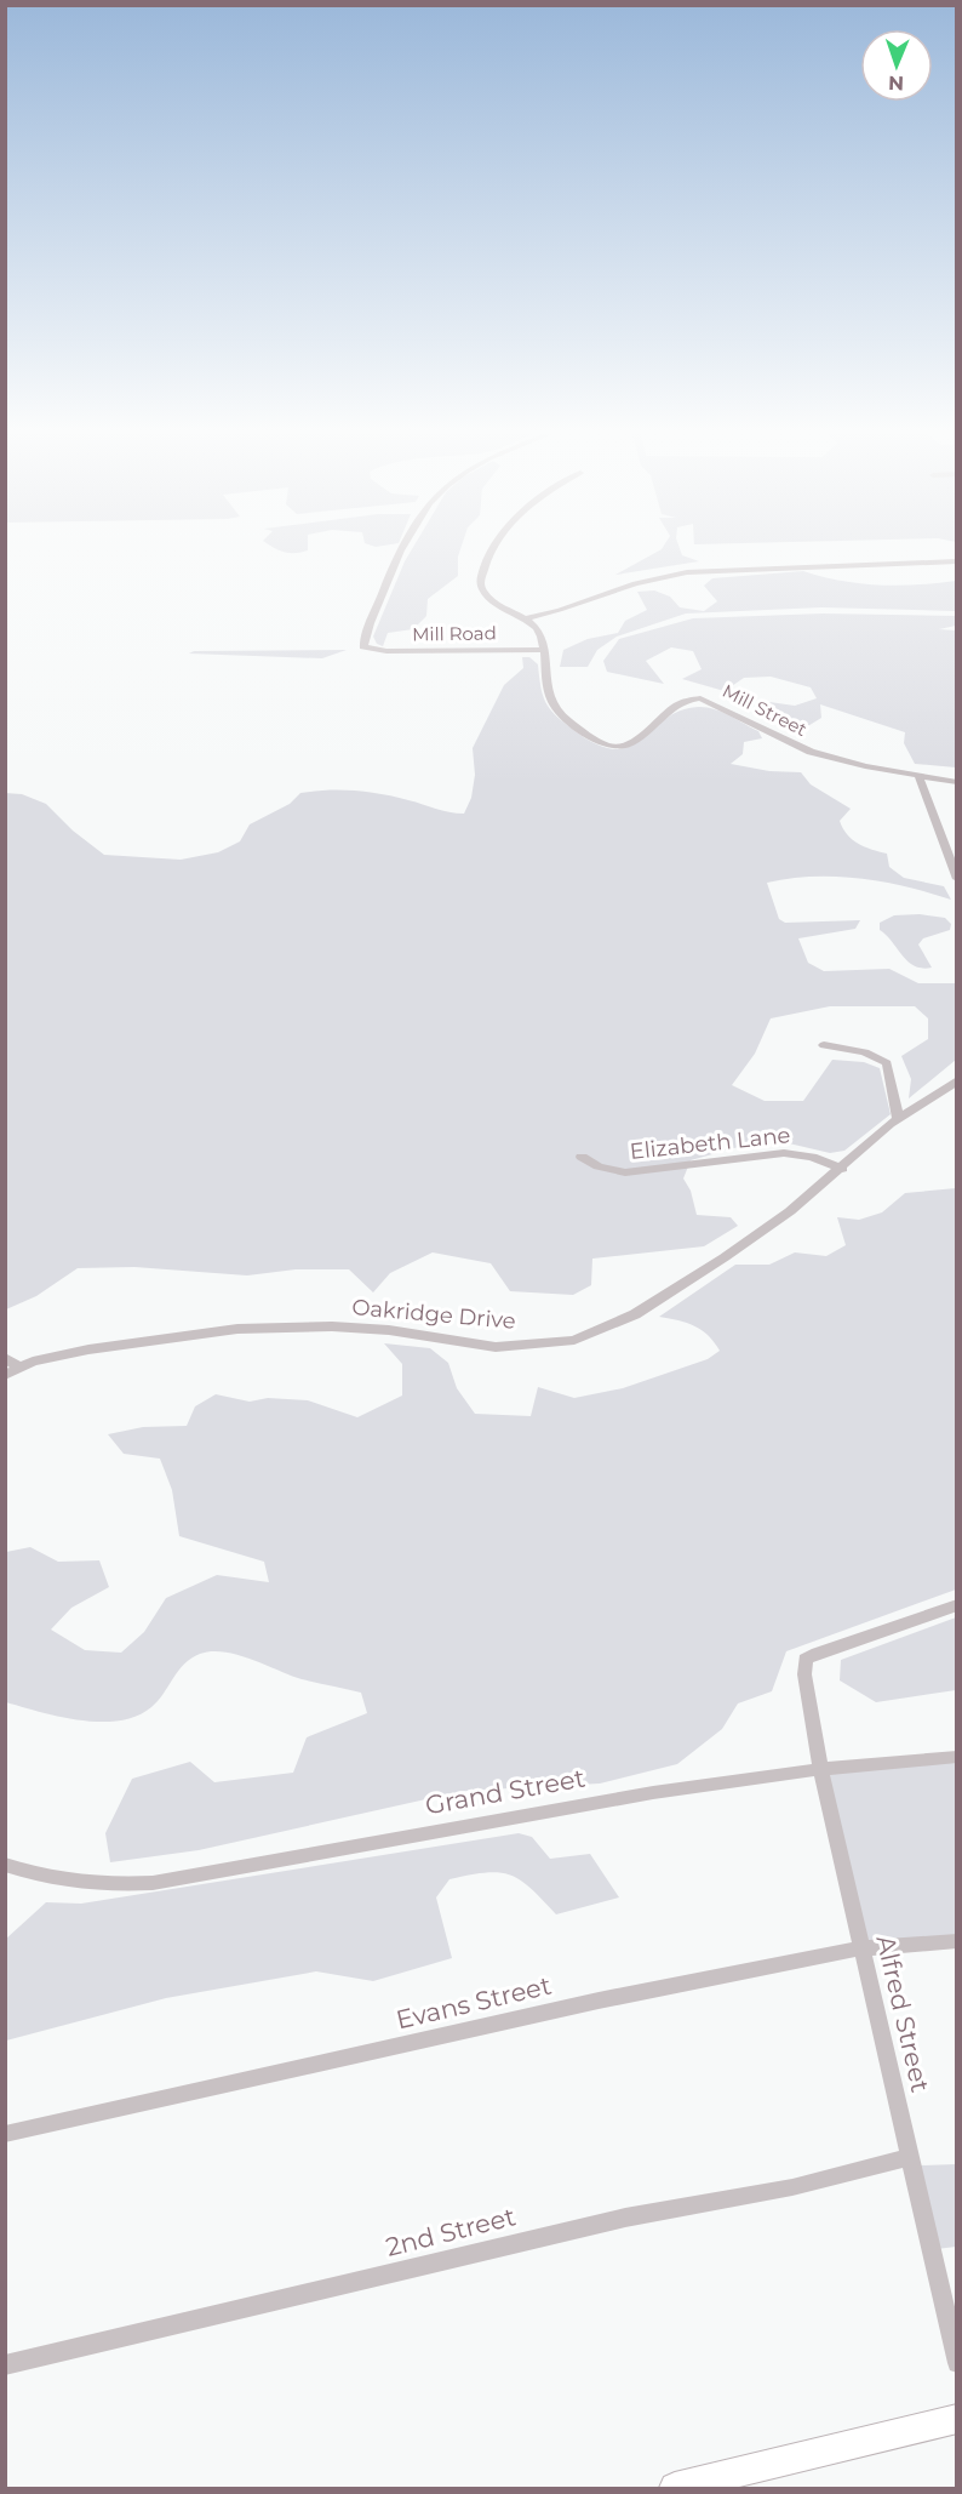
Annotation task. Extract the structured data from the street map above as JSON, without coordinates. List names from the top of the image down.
{
  "streets": {
    "street": [
      "Mill Road",
      "Mill Street",
      "Elizabeth Lane",
      "Oakridge Drive",
      "Grand Street",
      "Evans Street",
      "Alfred Street",
      "2nd Street"
    ]
  },
  "crossings": [
    ["Mill Road", "Mill Street"],
    ["Elizabeth Lane", "Oakridge Drive"],
    ["Grand Street", "Alfred Street"],
    ["Evans Street", "Alfred Street"],
    ["Alfred Street", "2nd Street"]
  ],
  "north": "bottom"
}
